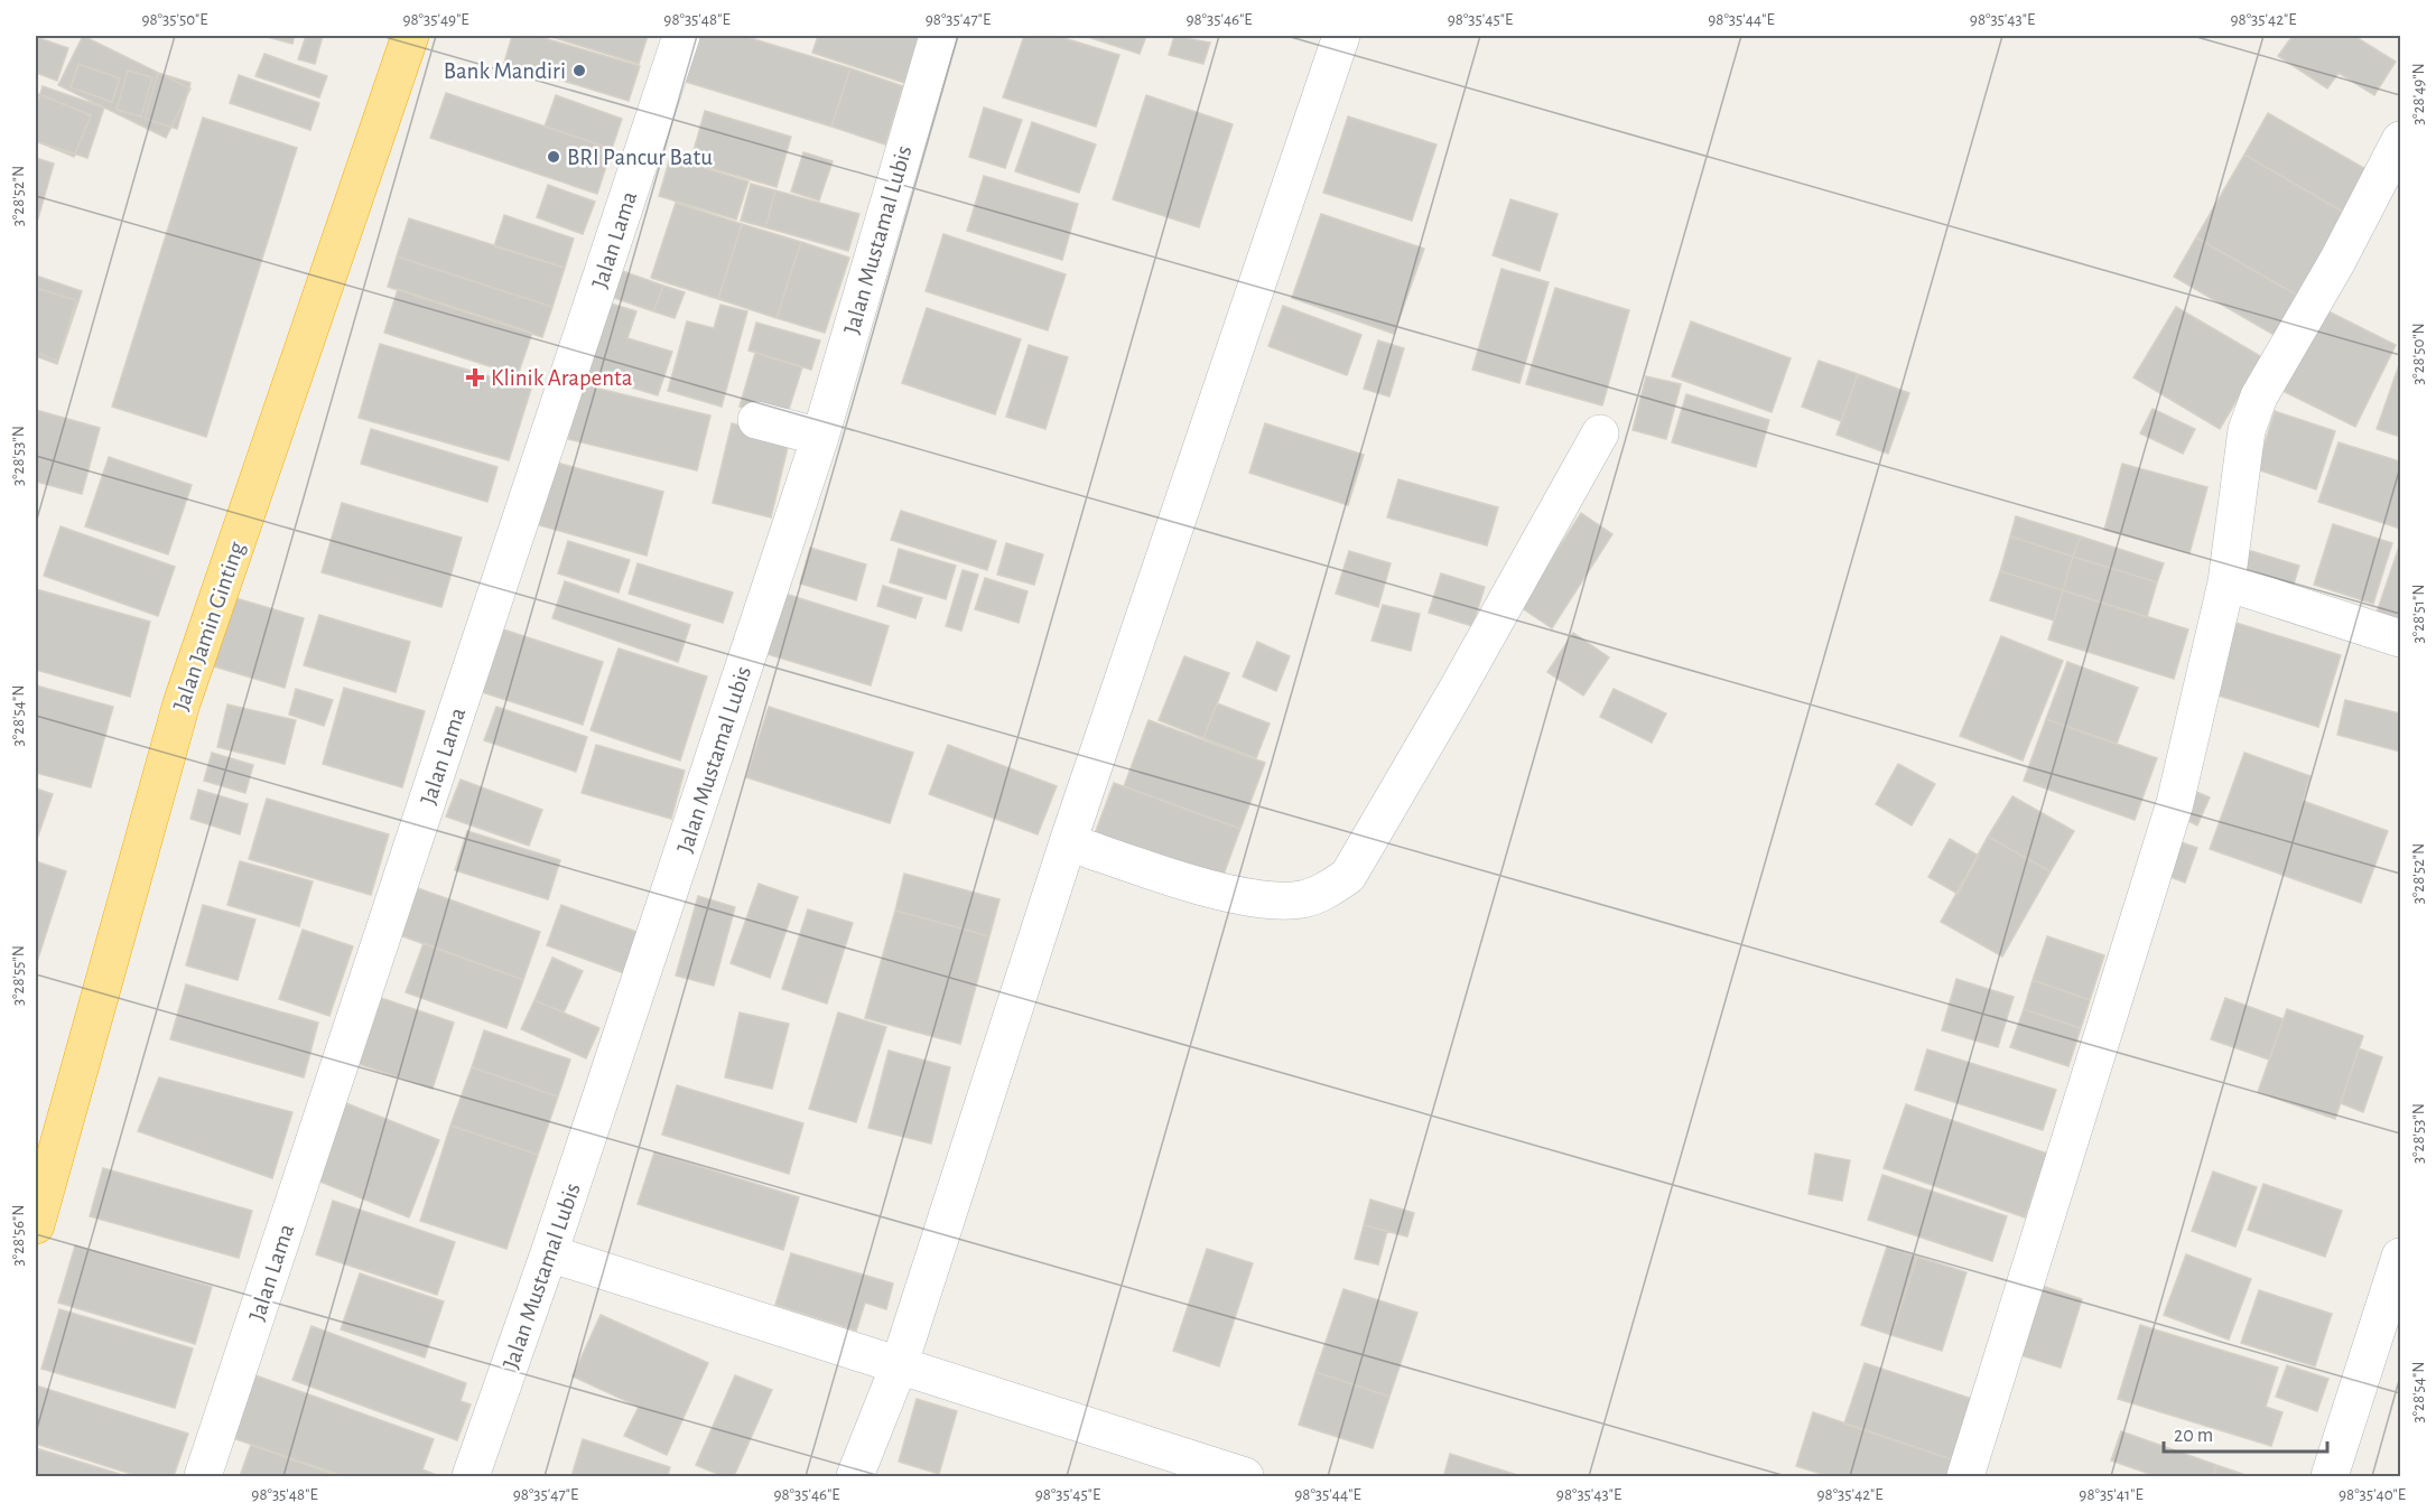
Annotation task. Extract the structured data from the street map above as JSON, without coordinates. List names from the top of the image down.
{
  "streets": {
    "highway": ["Jalan Jamin Ginting"],
    "street": ["Jalan Lama", "Jalan Mustamal Lubis"]
  },
  "places": {
    "other": ["Bank Mandiri", "BRI Pancur Batu"],
    "health": ["Klinik Arapenta"]
  },
  "scale_bar": "20 m",
  "coordinates": [
    "98°35'50\"E",
    "98°35'49\"E",
    "98°35'48\"E",
    "98°35'47\"E",
    "98°35'46\"E",
    "98°35'45\"E",
    "98°35'44\"E",
    "98°35'43\"E",
    "98°35'42\"E",
    "3°28'49\"N",
    "3°28'52\"N",
    "3°28'50\"N",
    "3°28'53\"N",
    "3°28'51\"N",
    "3°28'54\"N",
    "3°28'55\"N",
    "3°28'56\"N",
    "98°35'41\"E",
    "98°35'40\"E"
  ]
}
